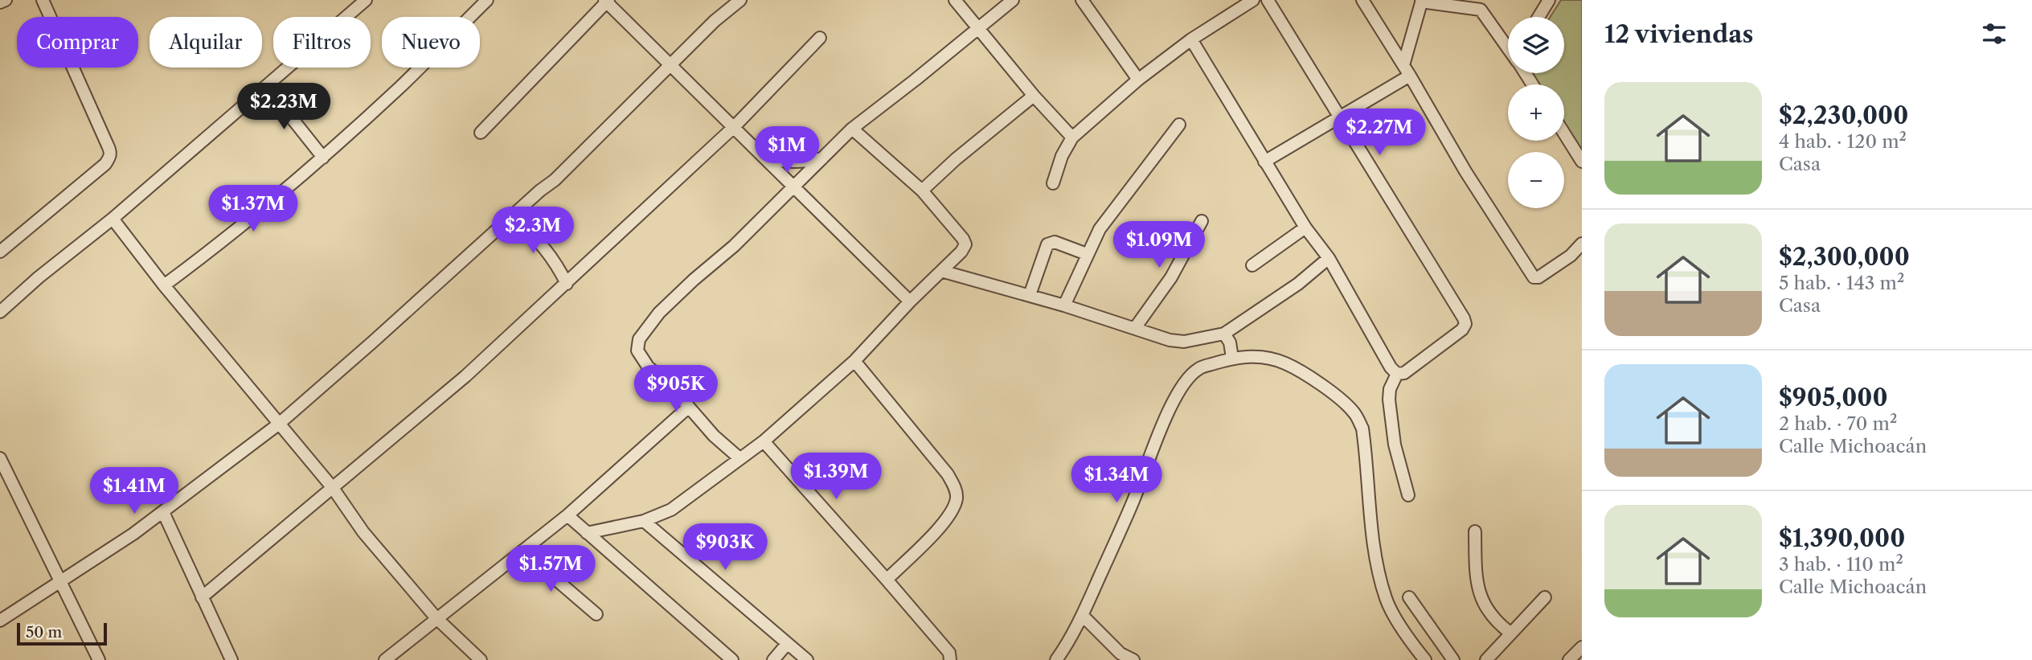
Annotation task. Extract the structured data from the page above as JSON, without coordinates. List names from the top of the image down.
{
  "scale_bar": "50 m",
  "page": {
    "heading": "12 viviendas",
    "map_buttons": ["+", "−"],
    "chip": [
      "Comprar",
      "Alquilar",
      "Filtros",
      "Nuevo"
    ],
    "list": [
      {
        "name": "$2,230,000",
        "note": "4 hab. · 120 m² · Casa"
      },
      {
        "name": "$2,300,000",
        "note": "5 hab. · 143 m² · Casa"
      },
      {
        "name": "$905,000",
        "note": "2 hab. · 70 m² · Calle Michoacán"
      },
      {
        "name": "$1,390,000",
        "note": "3 hab. · 110 m² · Calle Michoacán"
      }
    ],
    "price": [
      "$2.23M",
      "$2.27M",
      "$1M",
      "$1.37M",
      "$2.3M",
      "$1.09M",
      "$905K",
      "$1.39M",
      "$1.34M",
      "$1.41M",
      "$903K",
      "$1.57M"
    ],
    "scale": "50 m"
  }
}
